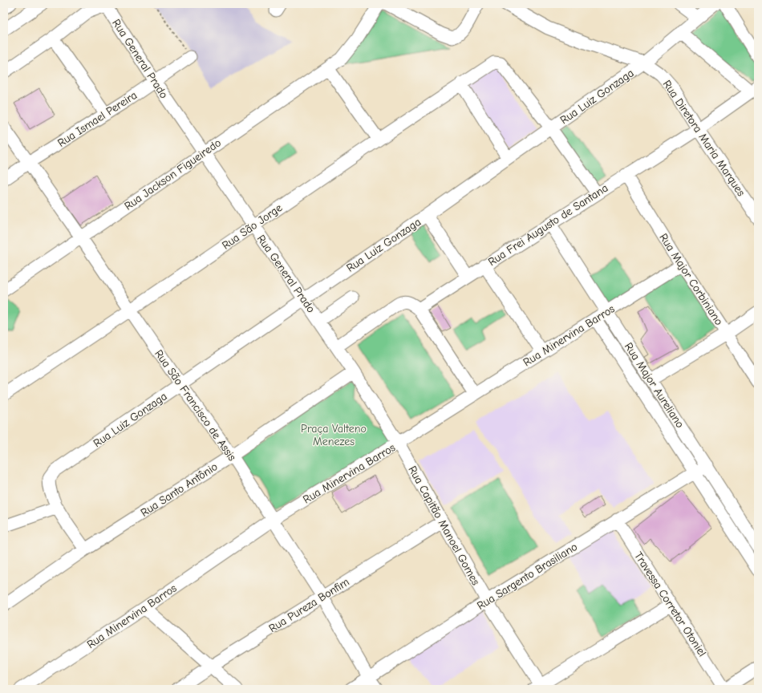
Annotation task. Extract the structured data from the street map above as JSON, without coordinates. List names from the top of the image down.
{
  "streets": {
    "street": [
      "Rua General Prado",
      "Rua Luiz Gonzaga",
      "Rua Ismael Pereira",
      "Rua Diretora Maria Marques",
      "Rua Jackson Figueiredo",
      "Rua Frei Augusto de Santana",
      "Rua São Jorge",
      "Rua Major Corbiniano",
      "Rua Minervina Barros",
      "Rua Major Aureliano",
      "Rua São Francisco de Assis",
      "Rua Santo Antônio",
      "Rua Capitão Manoel Gomes",
      "Rua Sargento Brasiliano",
      "Travessa Corretor Otoniel",
      "Rua Pureza Bonfim"
    ]
  },
  "crossings": [
    ["Rua General Prado", "Rua Luiz Gonzaga"],
    ["Rua General Prado", "Rua Ismael Pereira"],
    ["Rua General Prado", "Rua Jackson Figueiredo"],
    ["Rua General Prado", "Rua São Jorge"],
    ["Rua General Prado", "Rua Minervina Barros"],
    ["Rua General Prado", "Rua Santo Antônio"],
    ["Rua General Prado", "Rua Capitão Manoel Gomes"],
    ["Rua Luiz Gonzaga", "Rua Diretora Maria Marques"],
    ["Rua Luiz Gonzaga", "Rua São Jorge"],
    ["Rua Luiz Gonzaga", "Rua São Francisco de Assis"],
    ["Rua Ismael Pereira", "Rua São Francisco de Assis"],
    ["Rua Diretora Maria Marques", "Rua Frei Augusto de Santana"],
    ["Rua Jackson Figueiredo", "Rua São Francisco de Assis"],
    ["Rua Frei Augusto de Santana", "Rua Major Corbiniano"],
    ["Rua Frei Augusto de Santana", "Rua Major Aureliano"],
    ["Rua São Jorge", "Rua São Francisco de Assis"],
    ["Rua Major Corbiniano", "Rua Minervina Barros"],
    ["Rua Minervina Barros", "Rua Major Aureliano"],
    ["Rua Minervina Barros", "Rua São Francisco de Assis"],
    ["Rua Minervina Barros", "Rua Capitão Manoel Gomes"],
    ["Rua Major Aureliano", "Rua Sargento Brasiliano"],
    ["Rua São Francisco de Assis", "Rua Santo Antônio"],
    ["Rua São Francisco de Assis", "Rua Sargento Brasiliano"],
    ["Rua São Francisco de Assis", "Rua Pureza Bonfim"],
    ["Rua Capitão Manoel Gomes", "Rua Sargento Brasiliano"],
    ["Rua Capitão Manoel Gomes", "Rua Pureza Bonfim"],
    ["Rua Sargento Brasiliano", "Travessa Corretor Otoniel"]
  ],
  "parks": ["Praça Valteno Menezes"]
}
